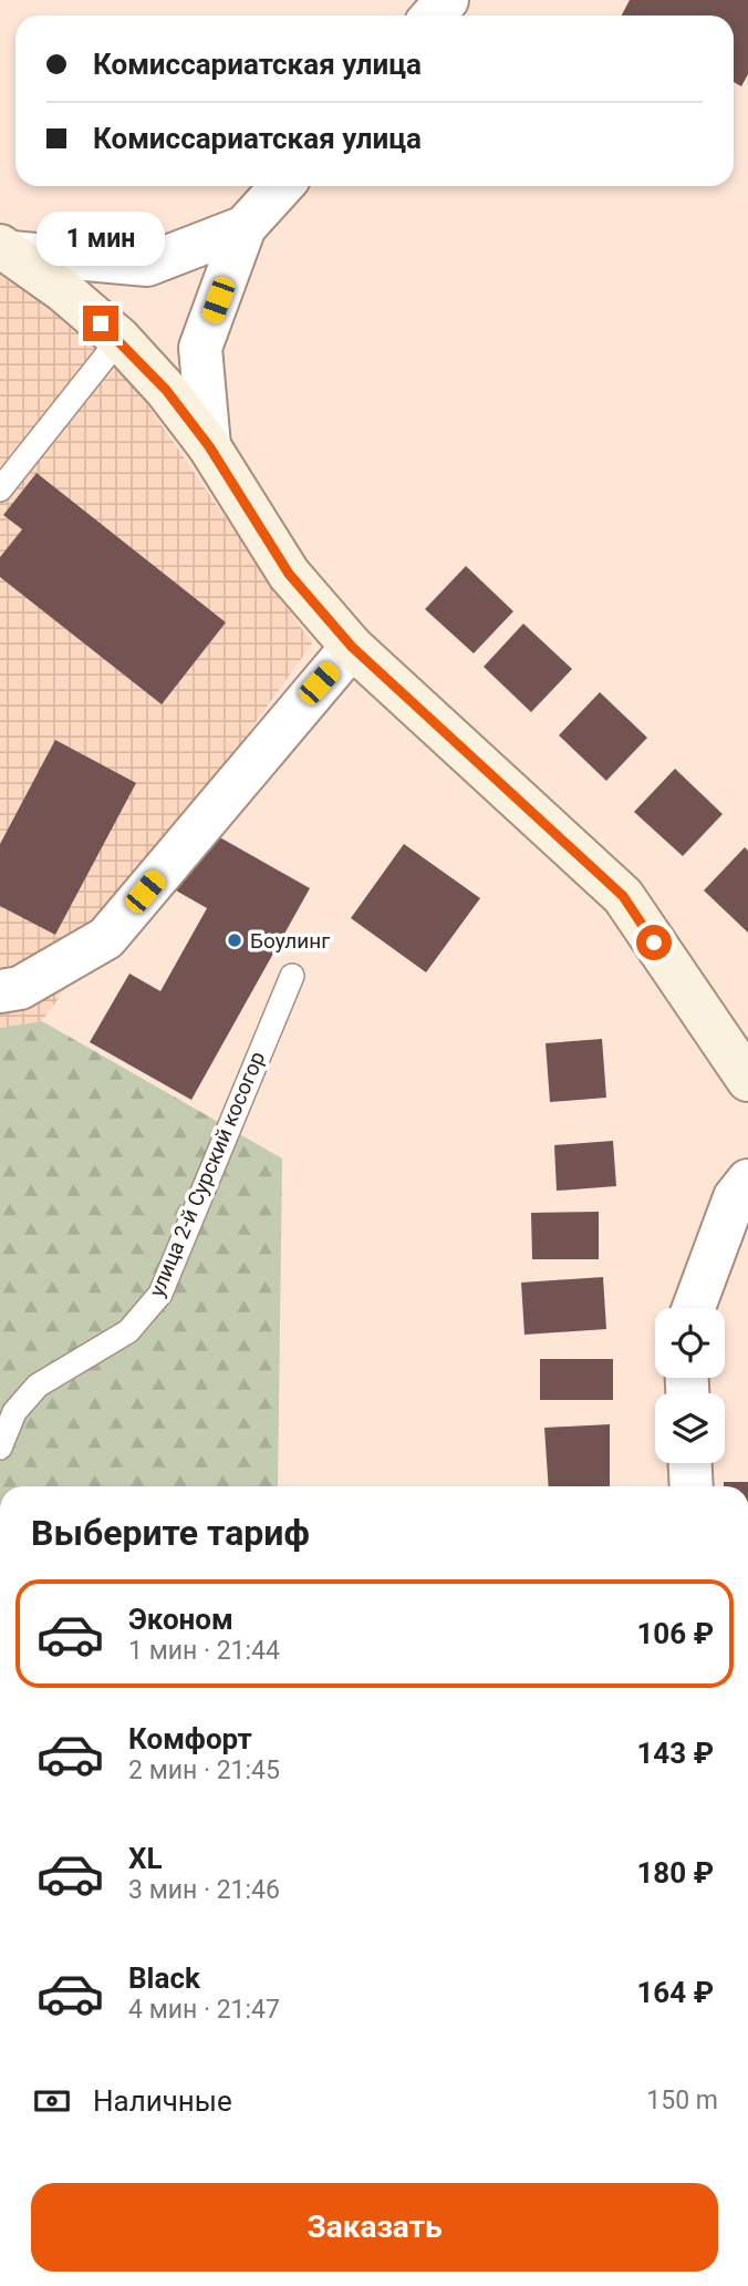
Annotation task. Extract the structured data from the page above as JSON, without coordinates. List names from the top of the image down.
{
  "streets": {
    "lane": ["улица 2-й Сурский косогор"]
  },
  "places": ["Боулинг"],
  "page": {
    "banner": ["Комиссариатская улица", "Комиссариатская улица"],
    "bubble": "1 мин",
    "heading": "Выберите тариф",
    "list": [
      {
        "name": "Эконом",
        "note": "1 мин · 21:44",
        "value": "106 ₽"
      },
      {
        "name": "Комфорт",
        "note": "2 мин · 21:45",
        "value": "143 ₽"
      },
      {
        "name": "XL",
        "note": "3 мин · 21:46",
        "value": "180 ₽"
      },
      {
        "name": "Black",
        "note": "4 мин · 21:47",
        "value": "164 ₽"
      }
    ],
    "pay": ["Наличные", "150 m"],
    "buttons": "Заказать"
  }
}
